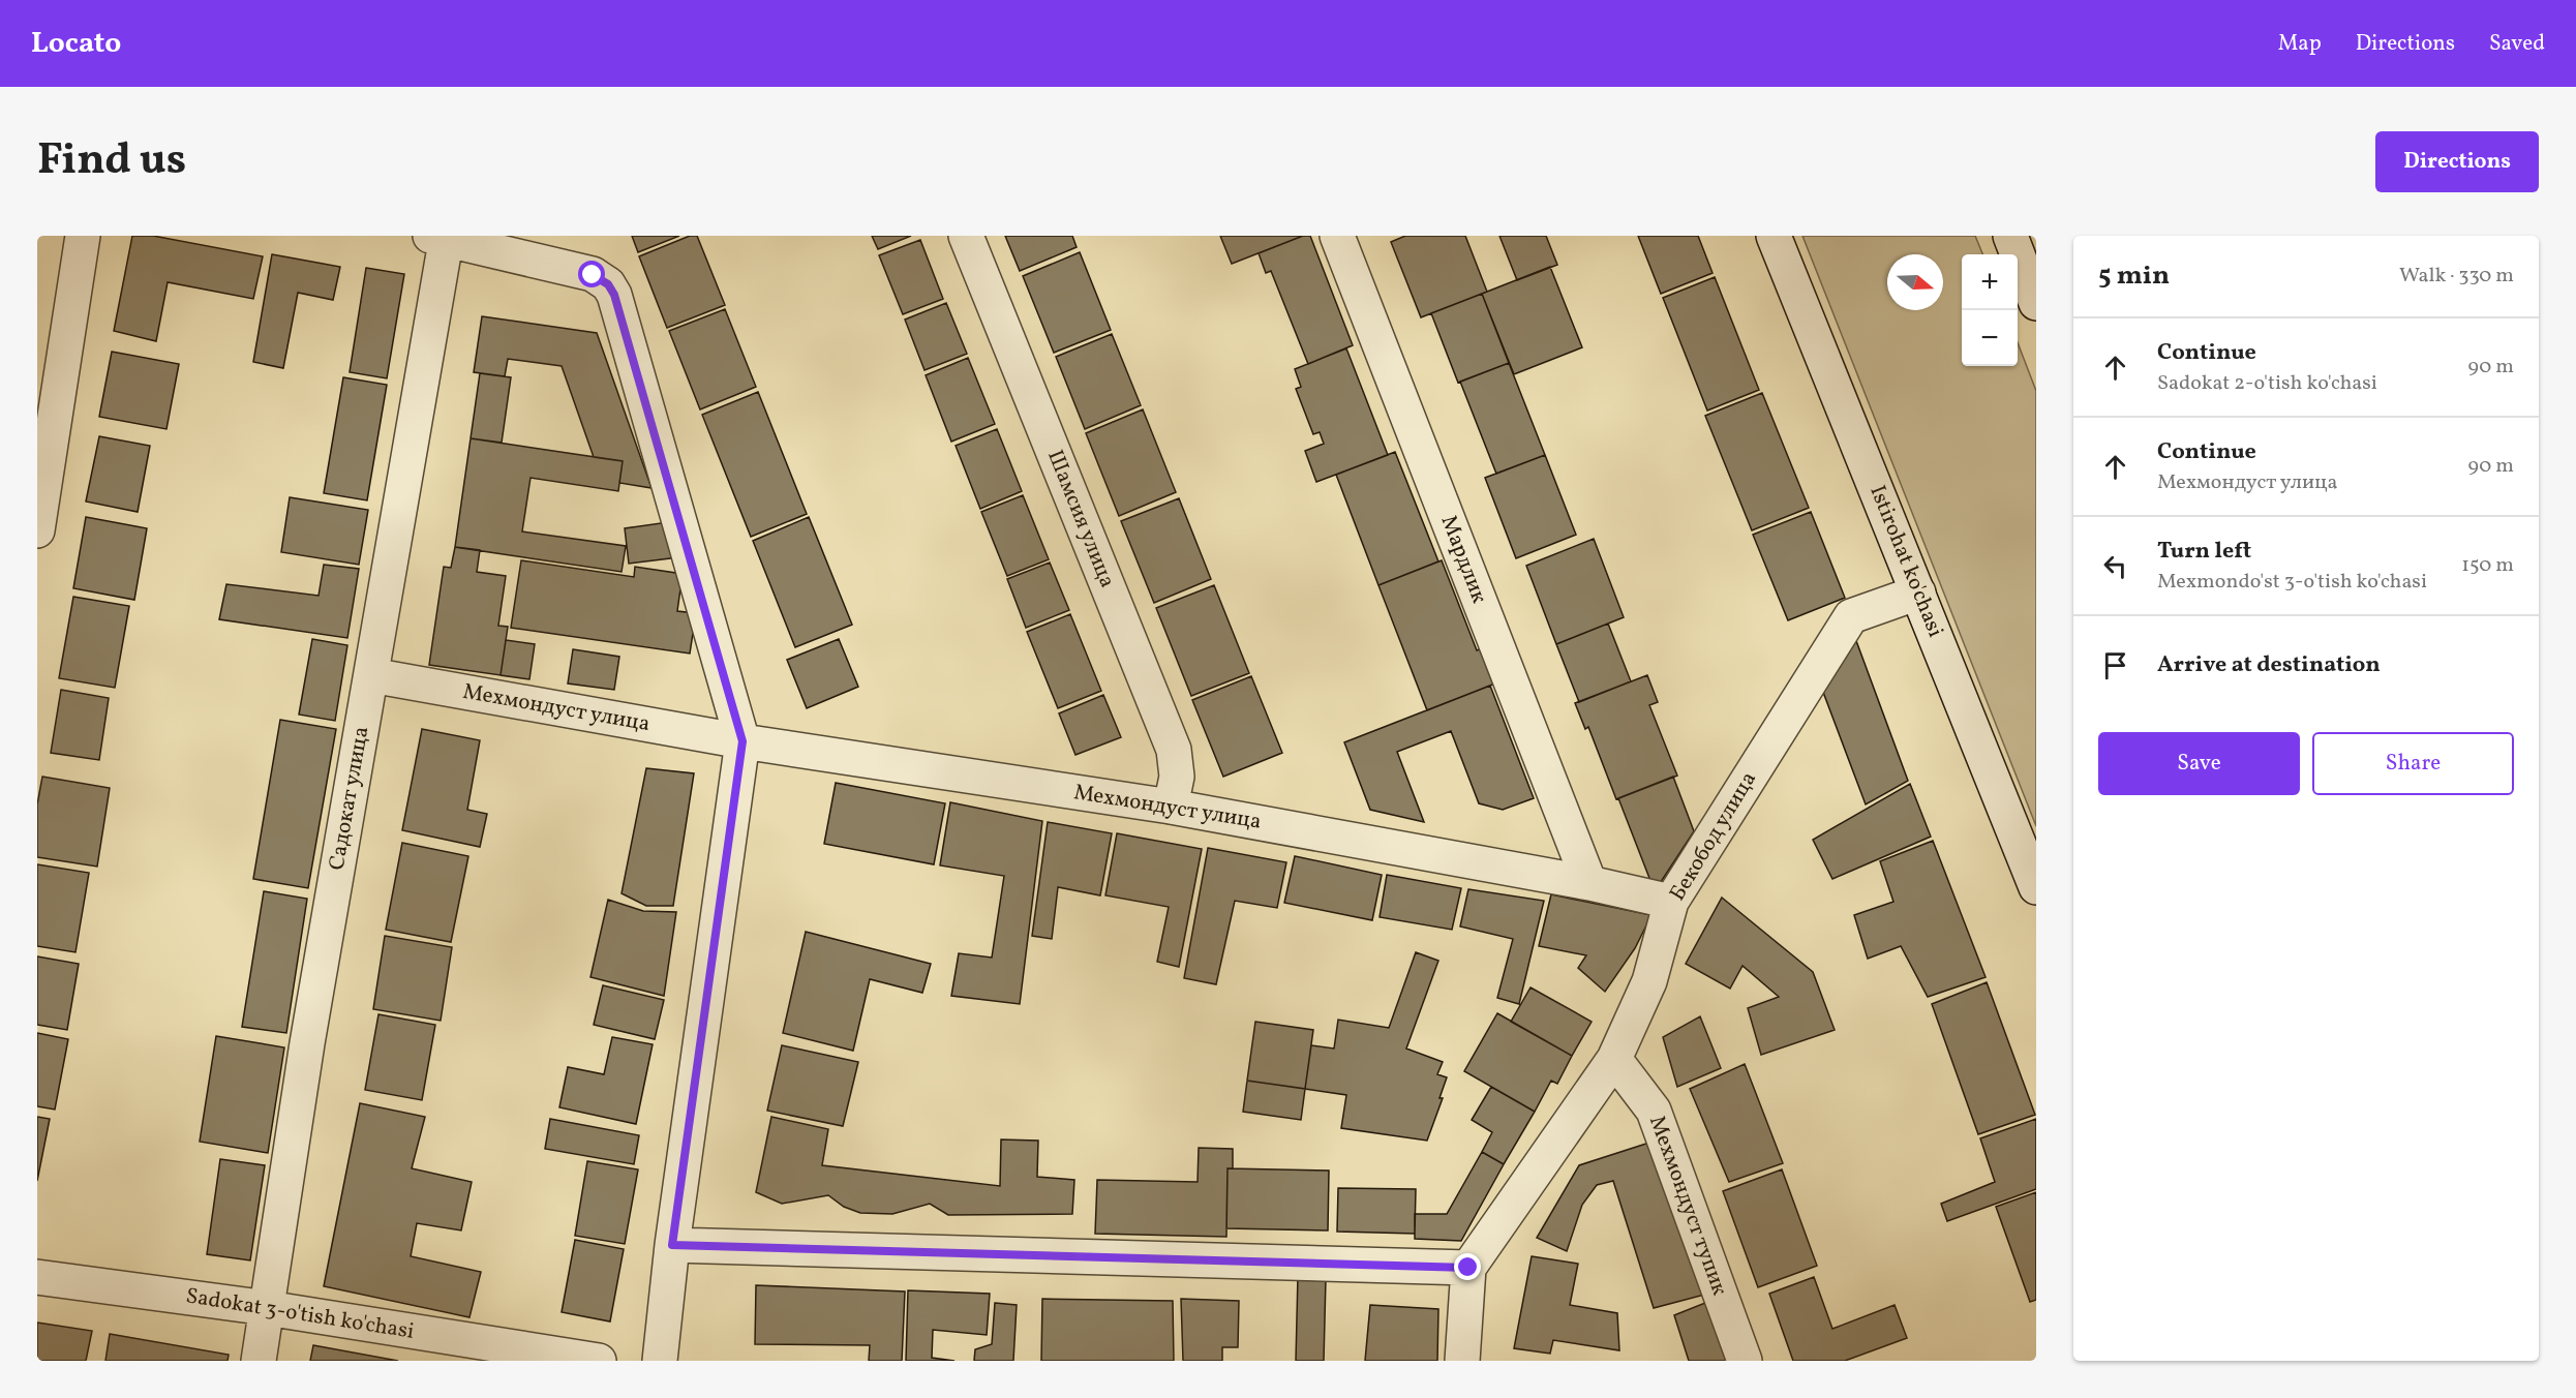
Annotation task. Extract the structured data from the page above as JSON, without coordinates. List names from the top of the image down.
{
  "streets": {
    "street": [
      "Шамсия улица",
      "Мардлик",
      "Istirohat ko'chasi",
      "Мехмондуст улица",
      "Садокат улица",
      "Бекобод улица",
      "Мехмондуст тупик",
      "Sadokat 3-o'tish ko'chasi"
    ]
  },
  "crossings": [
    ["Шамсия улица", "Мехмондуст улица"],
    ["Мардлик", "Мехмондуст улица"],
    ["Istirohat ko'chasi", "Бекобод улица"],
    ["Мехмондуст улица", "Садокат улица"],
    ["Мехмондуст улица", "Бекобод улица"],
    ["Садокат улица", "Sadokat 3-o'tish ko'chasi"],
    ["Бекобод улица", "Мехмондуст тупик"]
  ],
  "north": "right",
  "page": {
    "header": "Locato",
    "nav": ["Map", "Directions", "Saved"],
    "title": "Find us",
    "buttons": [
      "Directions",
      ["Save", "Share"]
    ],
    "heading": ["5 min", "Walk · 330 m"],
    "map_buttons": ["+", "−"],
    "list": [
      ["Continue", "Sadokat 2-o'tish ko'chasi", "90 m"],
      ["Continue", "Мехмондуст улица", "90 m"],
      ["Turn left", "Mexmondo'st 3-o'tish ko'chasi", "150 m"],
      "Arrive at destination"
    ]
  }
}
